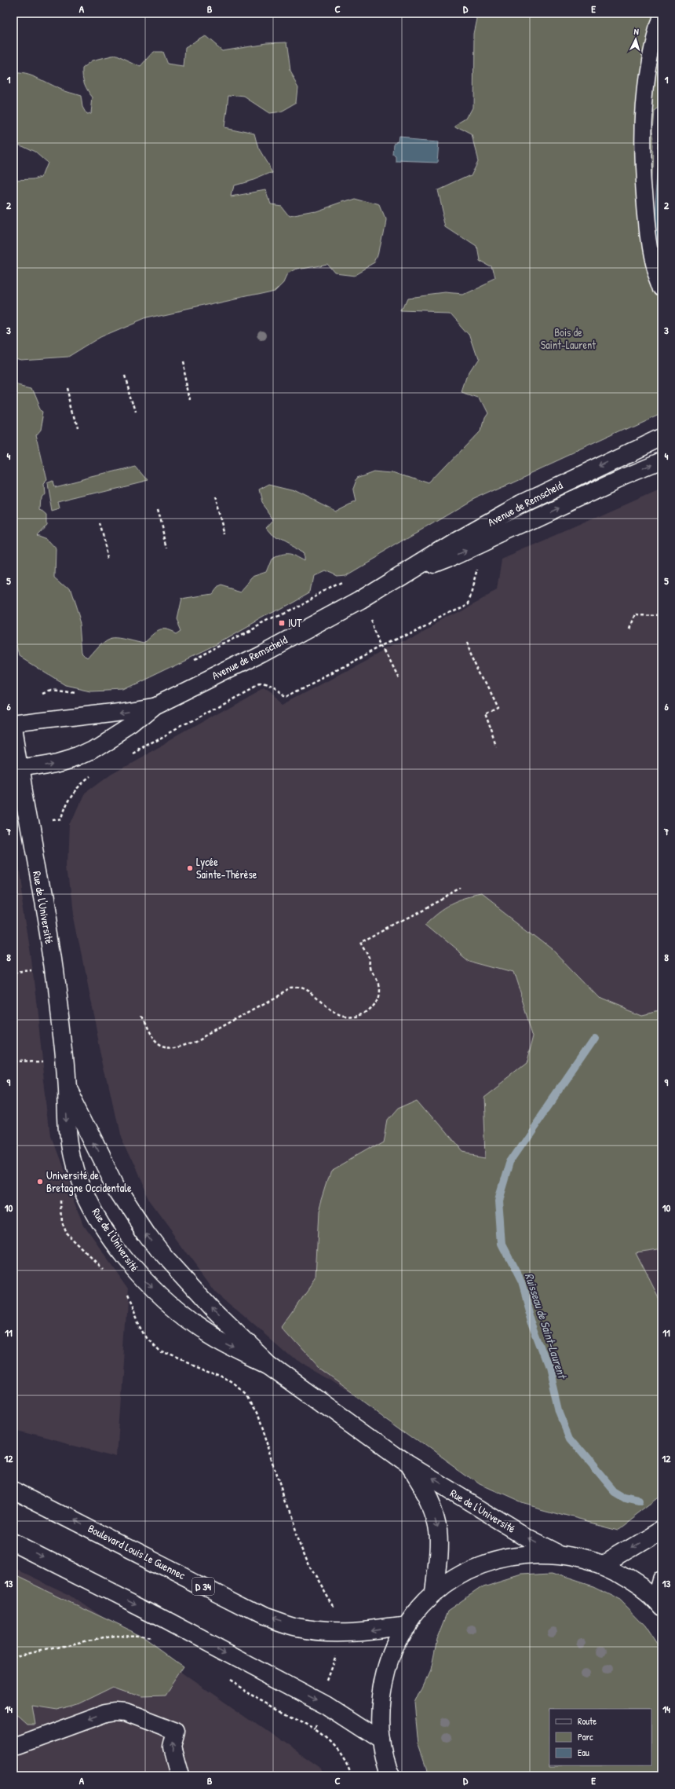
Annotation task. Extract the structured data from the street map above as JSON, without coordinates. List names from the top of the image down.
{
  "streets": {
    "street": [
      "Avenue de Remscheid",
      "Rue de l'Université",
      "Boulevard Louis Le Guennec",
      "D 34"
    ]
  },
  "crossings": [
    ["Avenue de Remscheid", "Rue de l'Université"]
  ],
  "water": ["Ruisseau de Saint-Laurent"],
  "parks": ["Bois de Saint-Laurent"],
  "places": {
    "transit": ["IUT"],
    "other": ["Lycée Sainte-Thérèse", "Université de Bretagne Occidentale"]
  },
  "legend": ["Route", "Parc", "Eau"],
  "north": "top",
  "grid": {
    "columns": [
      "A",
      "B",
      "C",
      "D",
      "E"
    ],
    "rows": [
      "1",
      "2",
      "3",
      "4",
      "5",
      "6",
      "7",
      "8",
      "9",
      "10",
      "11",
      "12",
      "13",
      "14"
    ]
  }
}
